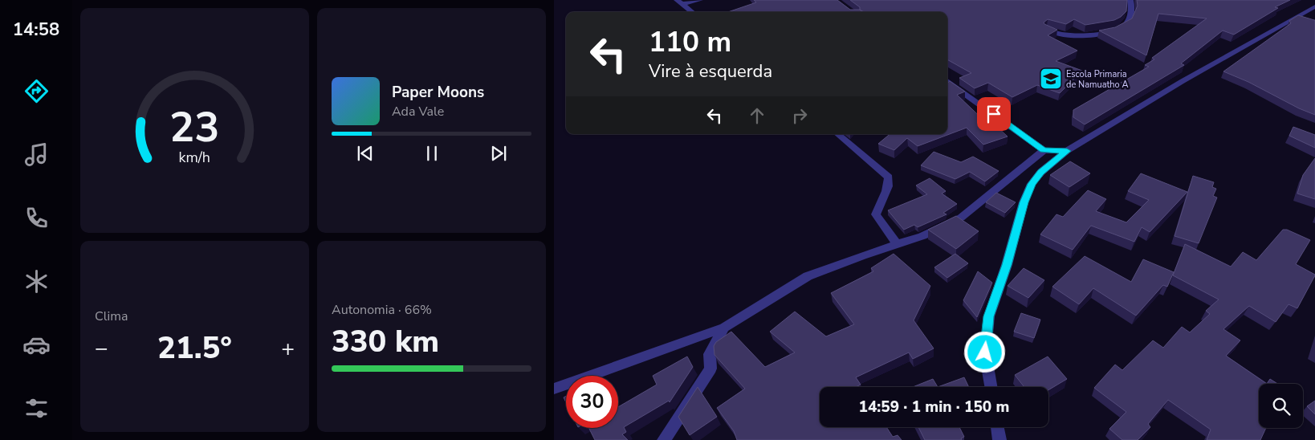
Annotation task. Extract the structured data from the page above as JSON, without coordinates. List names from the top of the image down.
{
  "places": {
    "school or university": ["Escola Primaria de Namuatho A"]
  },
  "page": {
    "tabs": "14:58",
    "turn": ["110 m", "Vire à esquerda"],
    "song": ["Paper Moons", "Ada Vale"],
    "tile": [
      "Clima",
      ["Autonomia · 66%", "330 km"]
    ],
    "heat": ["−", "21.5°", "+"],
    "limit": "30",
    "trip": "14:59 · 1 min · 150 m",
    "gauge": ["23", "km/h"]
  }
}
